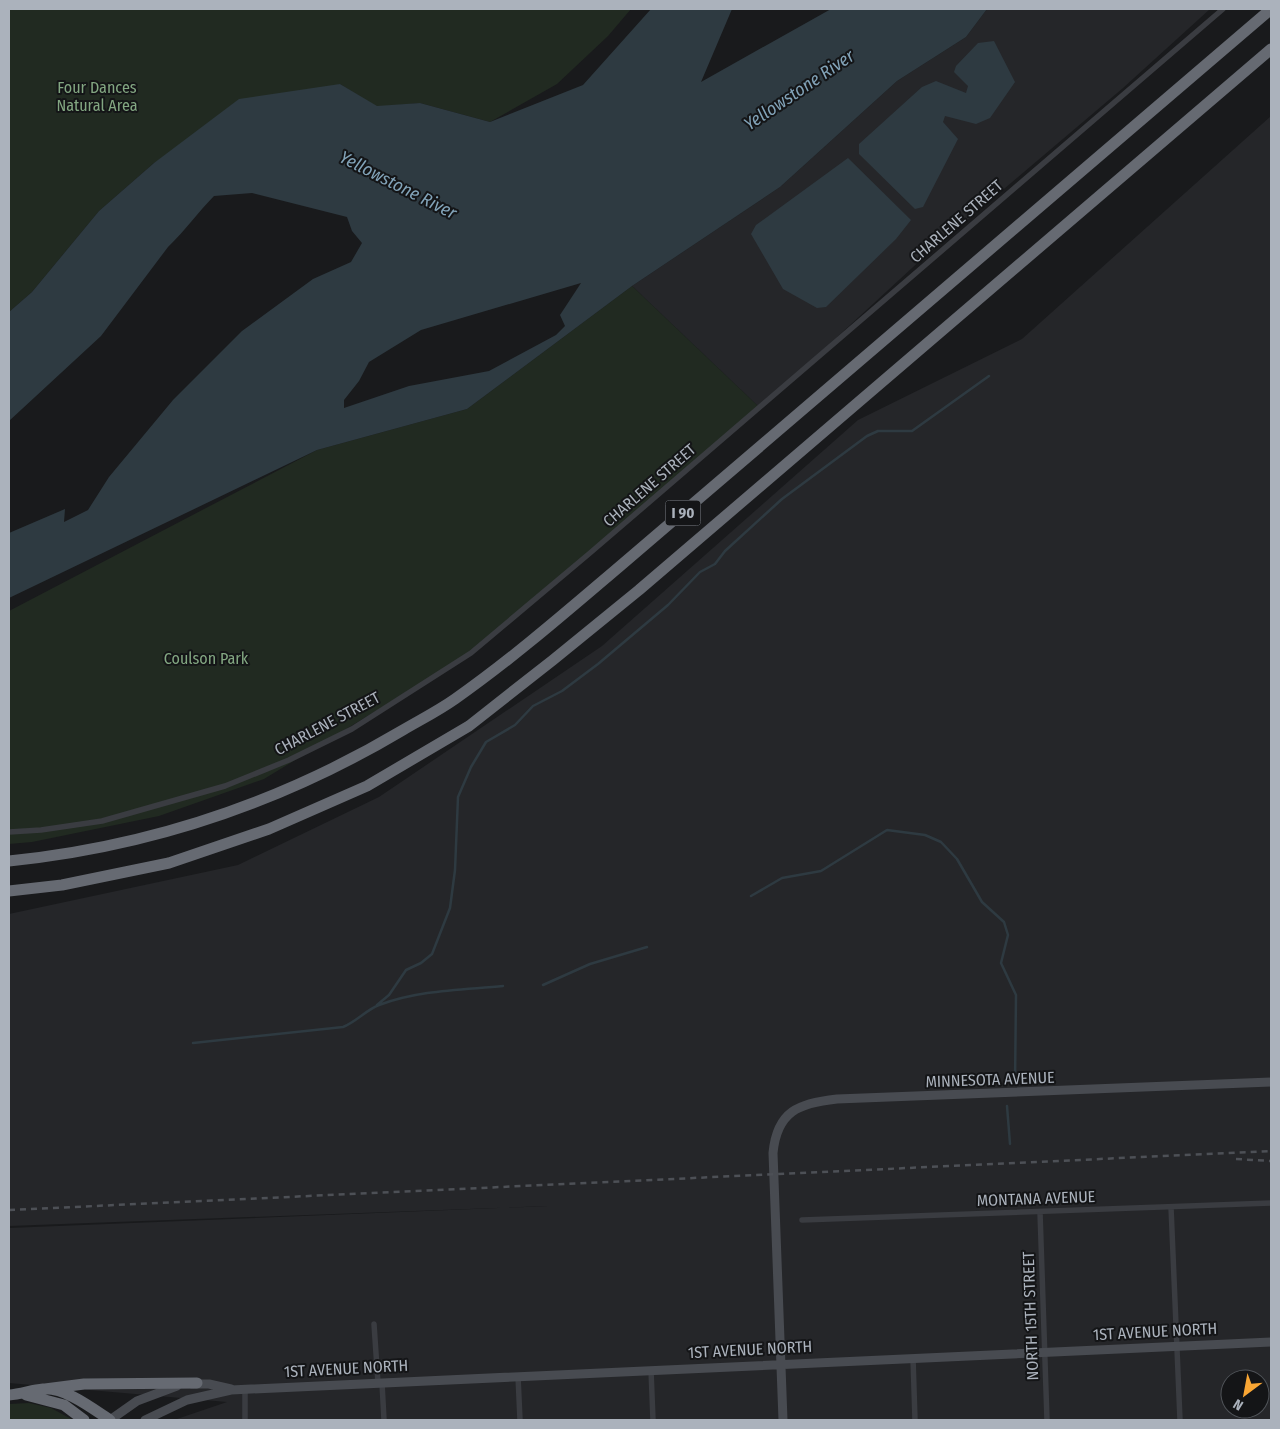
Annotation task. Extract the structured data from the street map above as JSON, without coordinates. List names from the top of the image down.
{
  "streets": {
    "highway": ["I 90"],
    "main road": ["MINNESOTA AVENUE", "1ST AVENUE NORTH"],
    "street": ["CHARLENE STREET", "MONTANA AVENUE", "NORTH 15TH STREET"]
  },
  "crossings": [
    ["MINNESOTA AVENUE", "1ST AVENUE NORTH"],
    ["MONTANA AVENUE", "NORTH 15TH STREET"],
    ["NORTH 15TH STREET", "1ST AVENUE NORTH"]
  ],
  "water": ["Yellowstone River"],
  "parks": ["Four Dances Natural Area", "Coulson Park"],
  "north": "bottom left"
}
